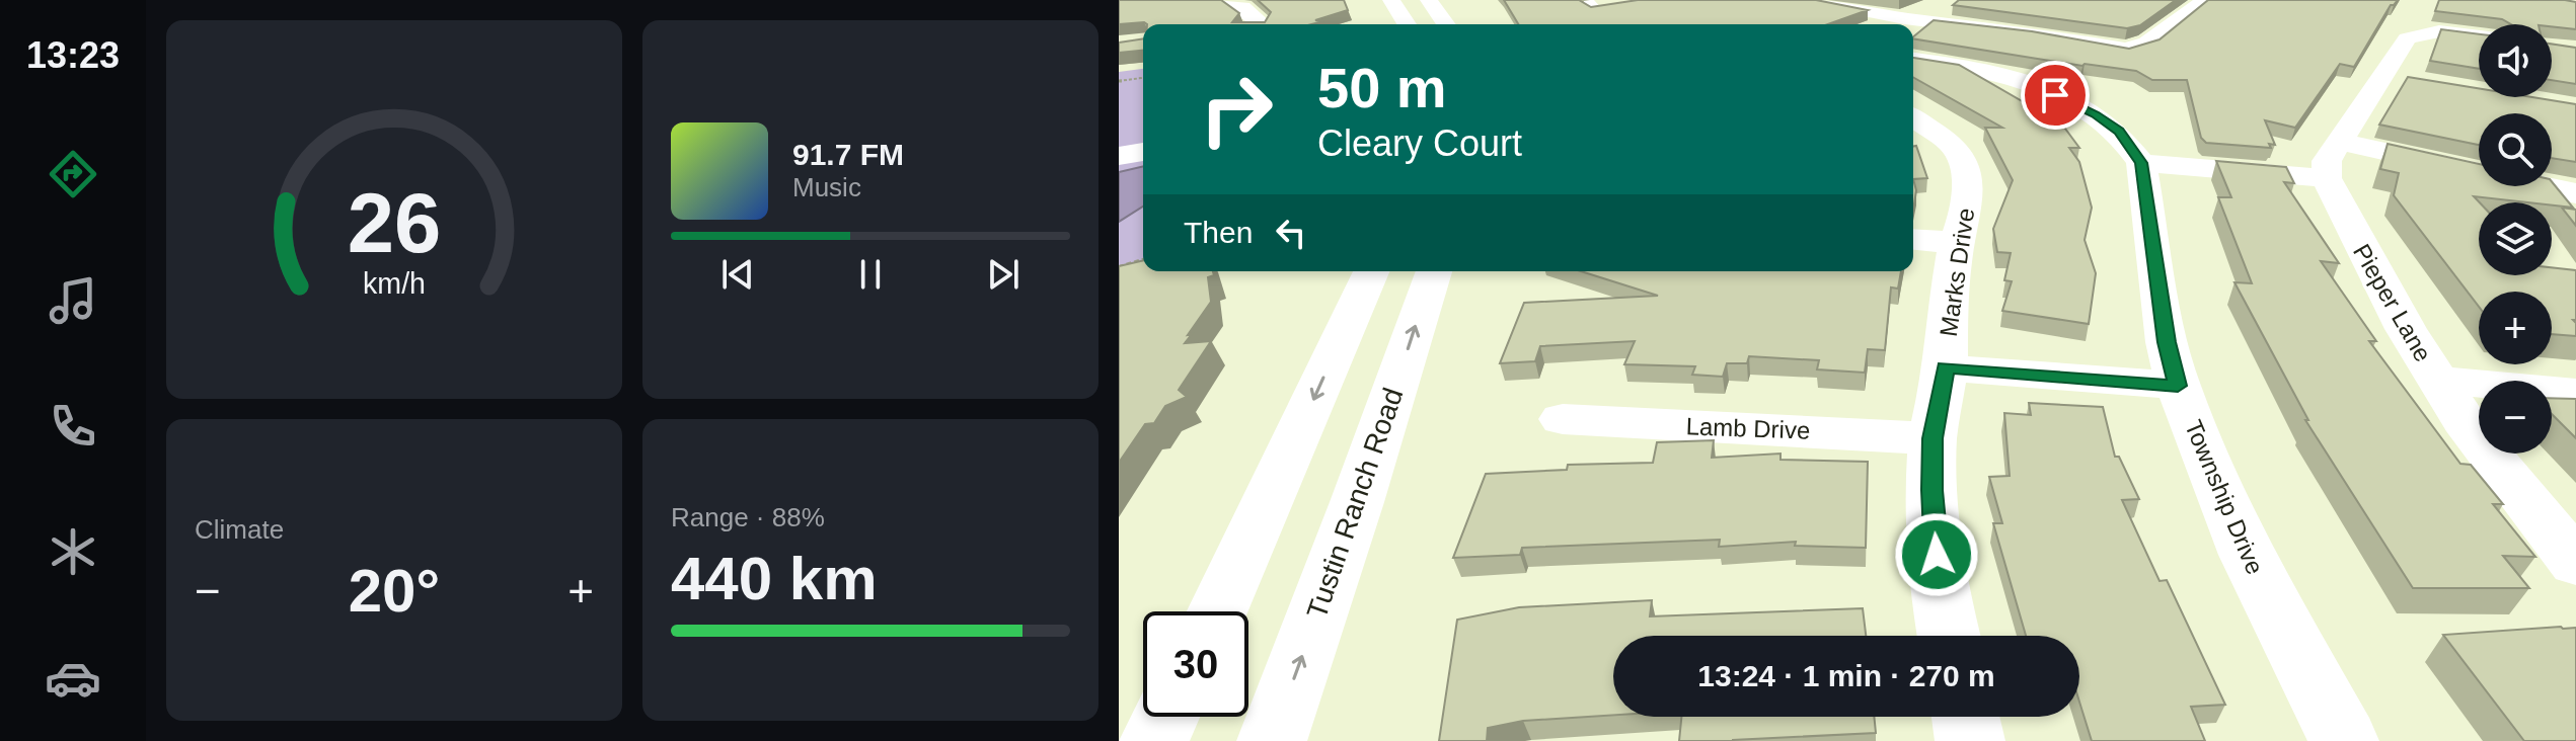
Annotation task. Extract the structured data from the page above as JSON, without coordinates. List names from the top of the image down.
{
  "streets": {
    "street": [
      "Marks Drive",
      "Pieper Lane",
      "Lamb Drive",
      "Township Drive",
      "Tustin Ranch Road"
    ]
  },
  "crossings": [
    ["Marks Drive", "Lamb Drive"]
  ],
  "page": {
    "tabs": "13:23",
    "map_buttons": ["+", "−"],
    "turn": ["50 m", "Cleary Court"],
    "song": ["91.7 FM", "Music"],
    "then": "Then",
    "tile": [
      "Climate",
      ["Range · 88%", "440 km"]
    ],
    "heat": ["−", "20°", "+"],
    "limit": "30",
    "trip": "13:24 · 1 min · 270 m",
    "gauge": ["26", "km/h"]
  }
}
